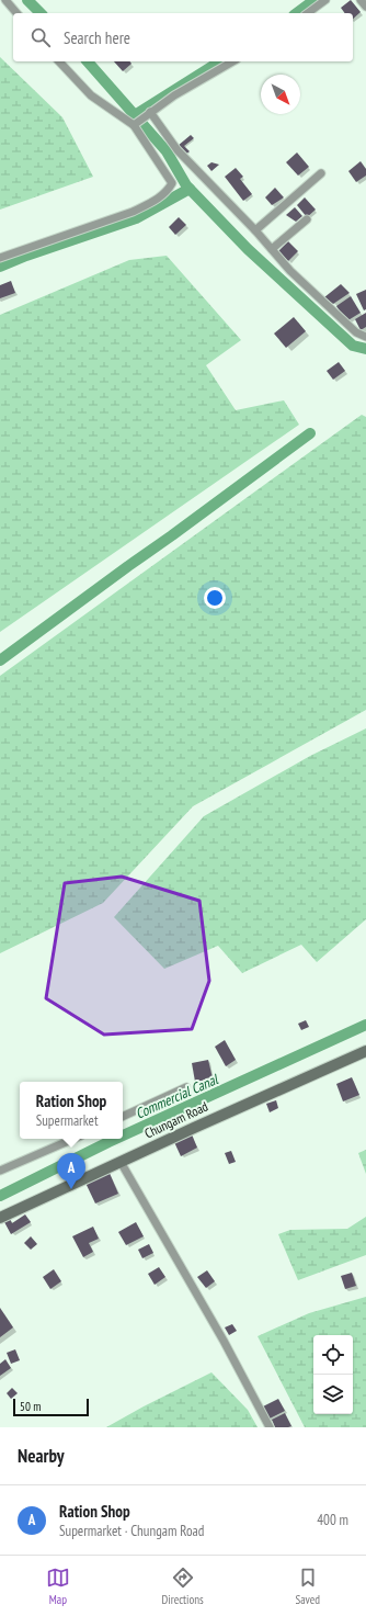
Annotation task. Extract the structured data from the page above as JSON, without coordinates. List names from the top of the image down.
{
  "streets": {
    "main road": ["Chungam Road"]
  },
  "water": ["Commercial Canal"],
  "scale_bar": "50 m",
  "north": "bottom right",
  "page": {
    "search": "Search here",
    "popup": ["Ration Shop", "Supermarket"],
    "pins": "A",
    "scale": "50 m",
    "heading": "Nearby",
    "list": [
      {
        "mark": "A",
        "name": "Ration Shop",
        "note": "Supermarket · Chungam Road",
        "value": "400 m"
      }
    ],
    "nav": ["Map", "Directions", "Saved"]
  }
}
